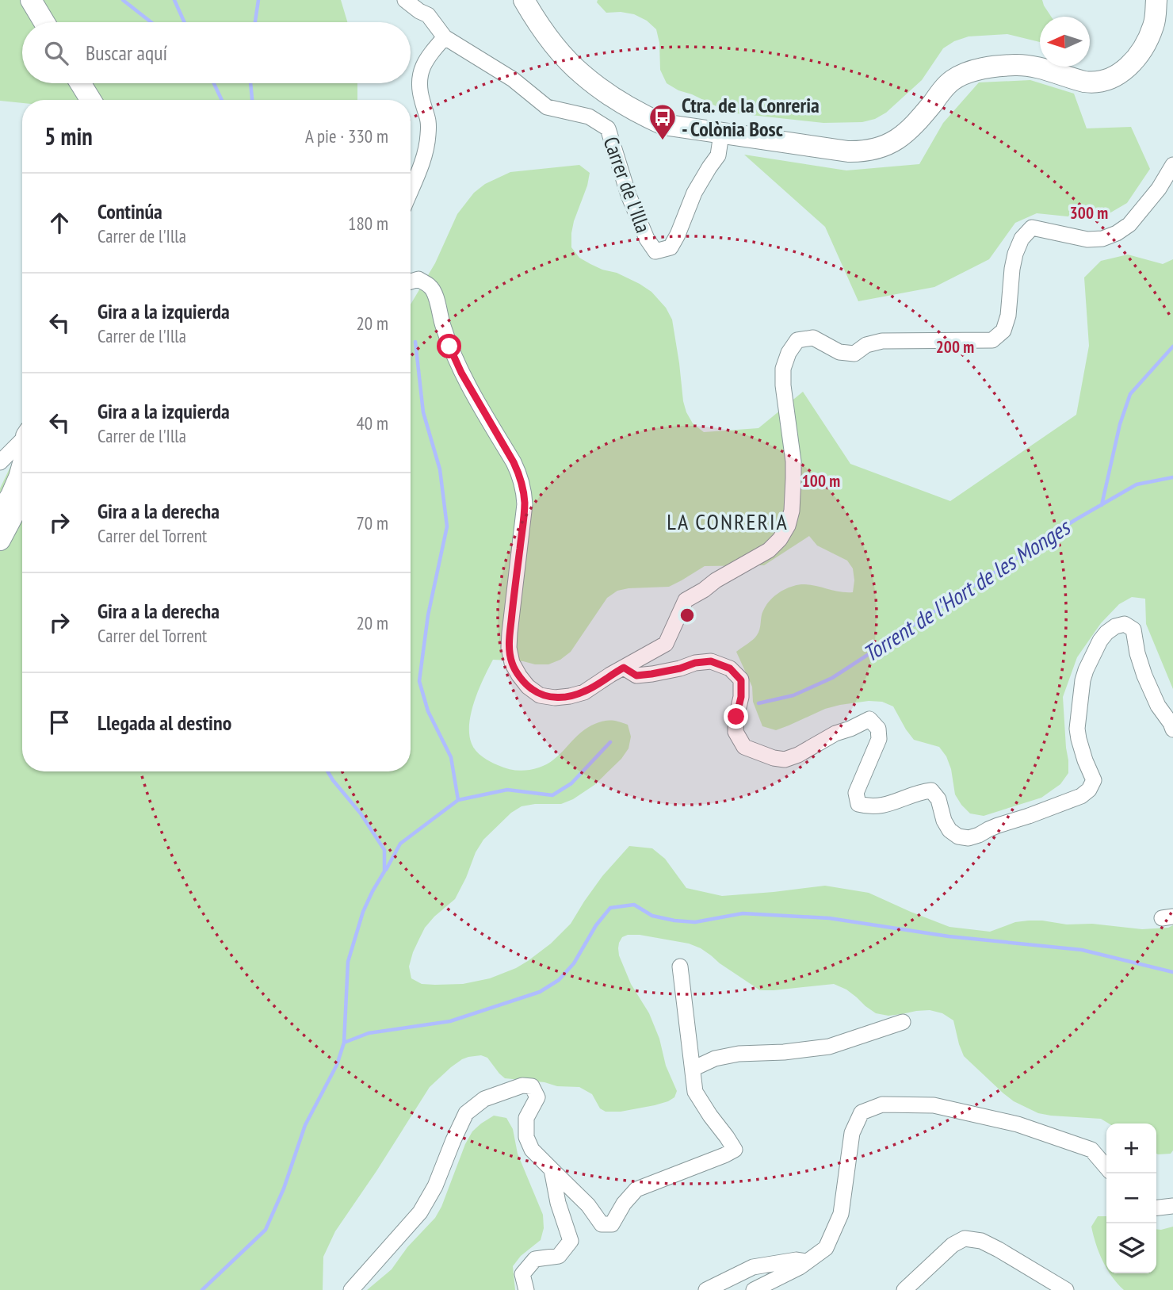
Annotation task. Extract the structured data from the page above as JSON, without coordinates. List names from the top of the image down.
{
  "streets": {
    "street": ["Carrer de l'Illa"]
  },
  "districts": ["LA CONRERIA"],
  "water": ["Torrent de l'Hort de les Monges"],
  "places": {
    "bus stop": ["Ctra. de la Conreria - Colònia Bosc"]
  },
  "north": "left",
  "page": {
    "search": "Buscar aquí",
    "heading": ["5 min", "A pie · 330 m"],
    "list": [
      ["Continúa", "Carrer de l'Illa", "180 m"],
      ["Gira a la izquierda", "Carrer de l'Illa", "20 m"],
      ["Gira a la izquierda", "Carrer de l'Illa", "40 m"],
      ["Gira a la derecha", "Carrer del Torrent", "70 m"],
      ["Gira a la derecha", "Carrer del Torrent", "20 m"],
      "Llegada al destino"
    ],
    "map_buttons": ["+", "−"]
  },
  "rings": ["300 m", "200 m", "100 m"]
}
